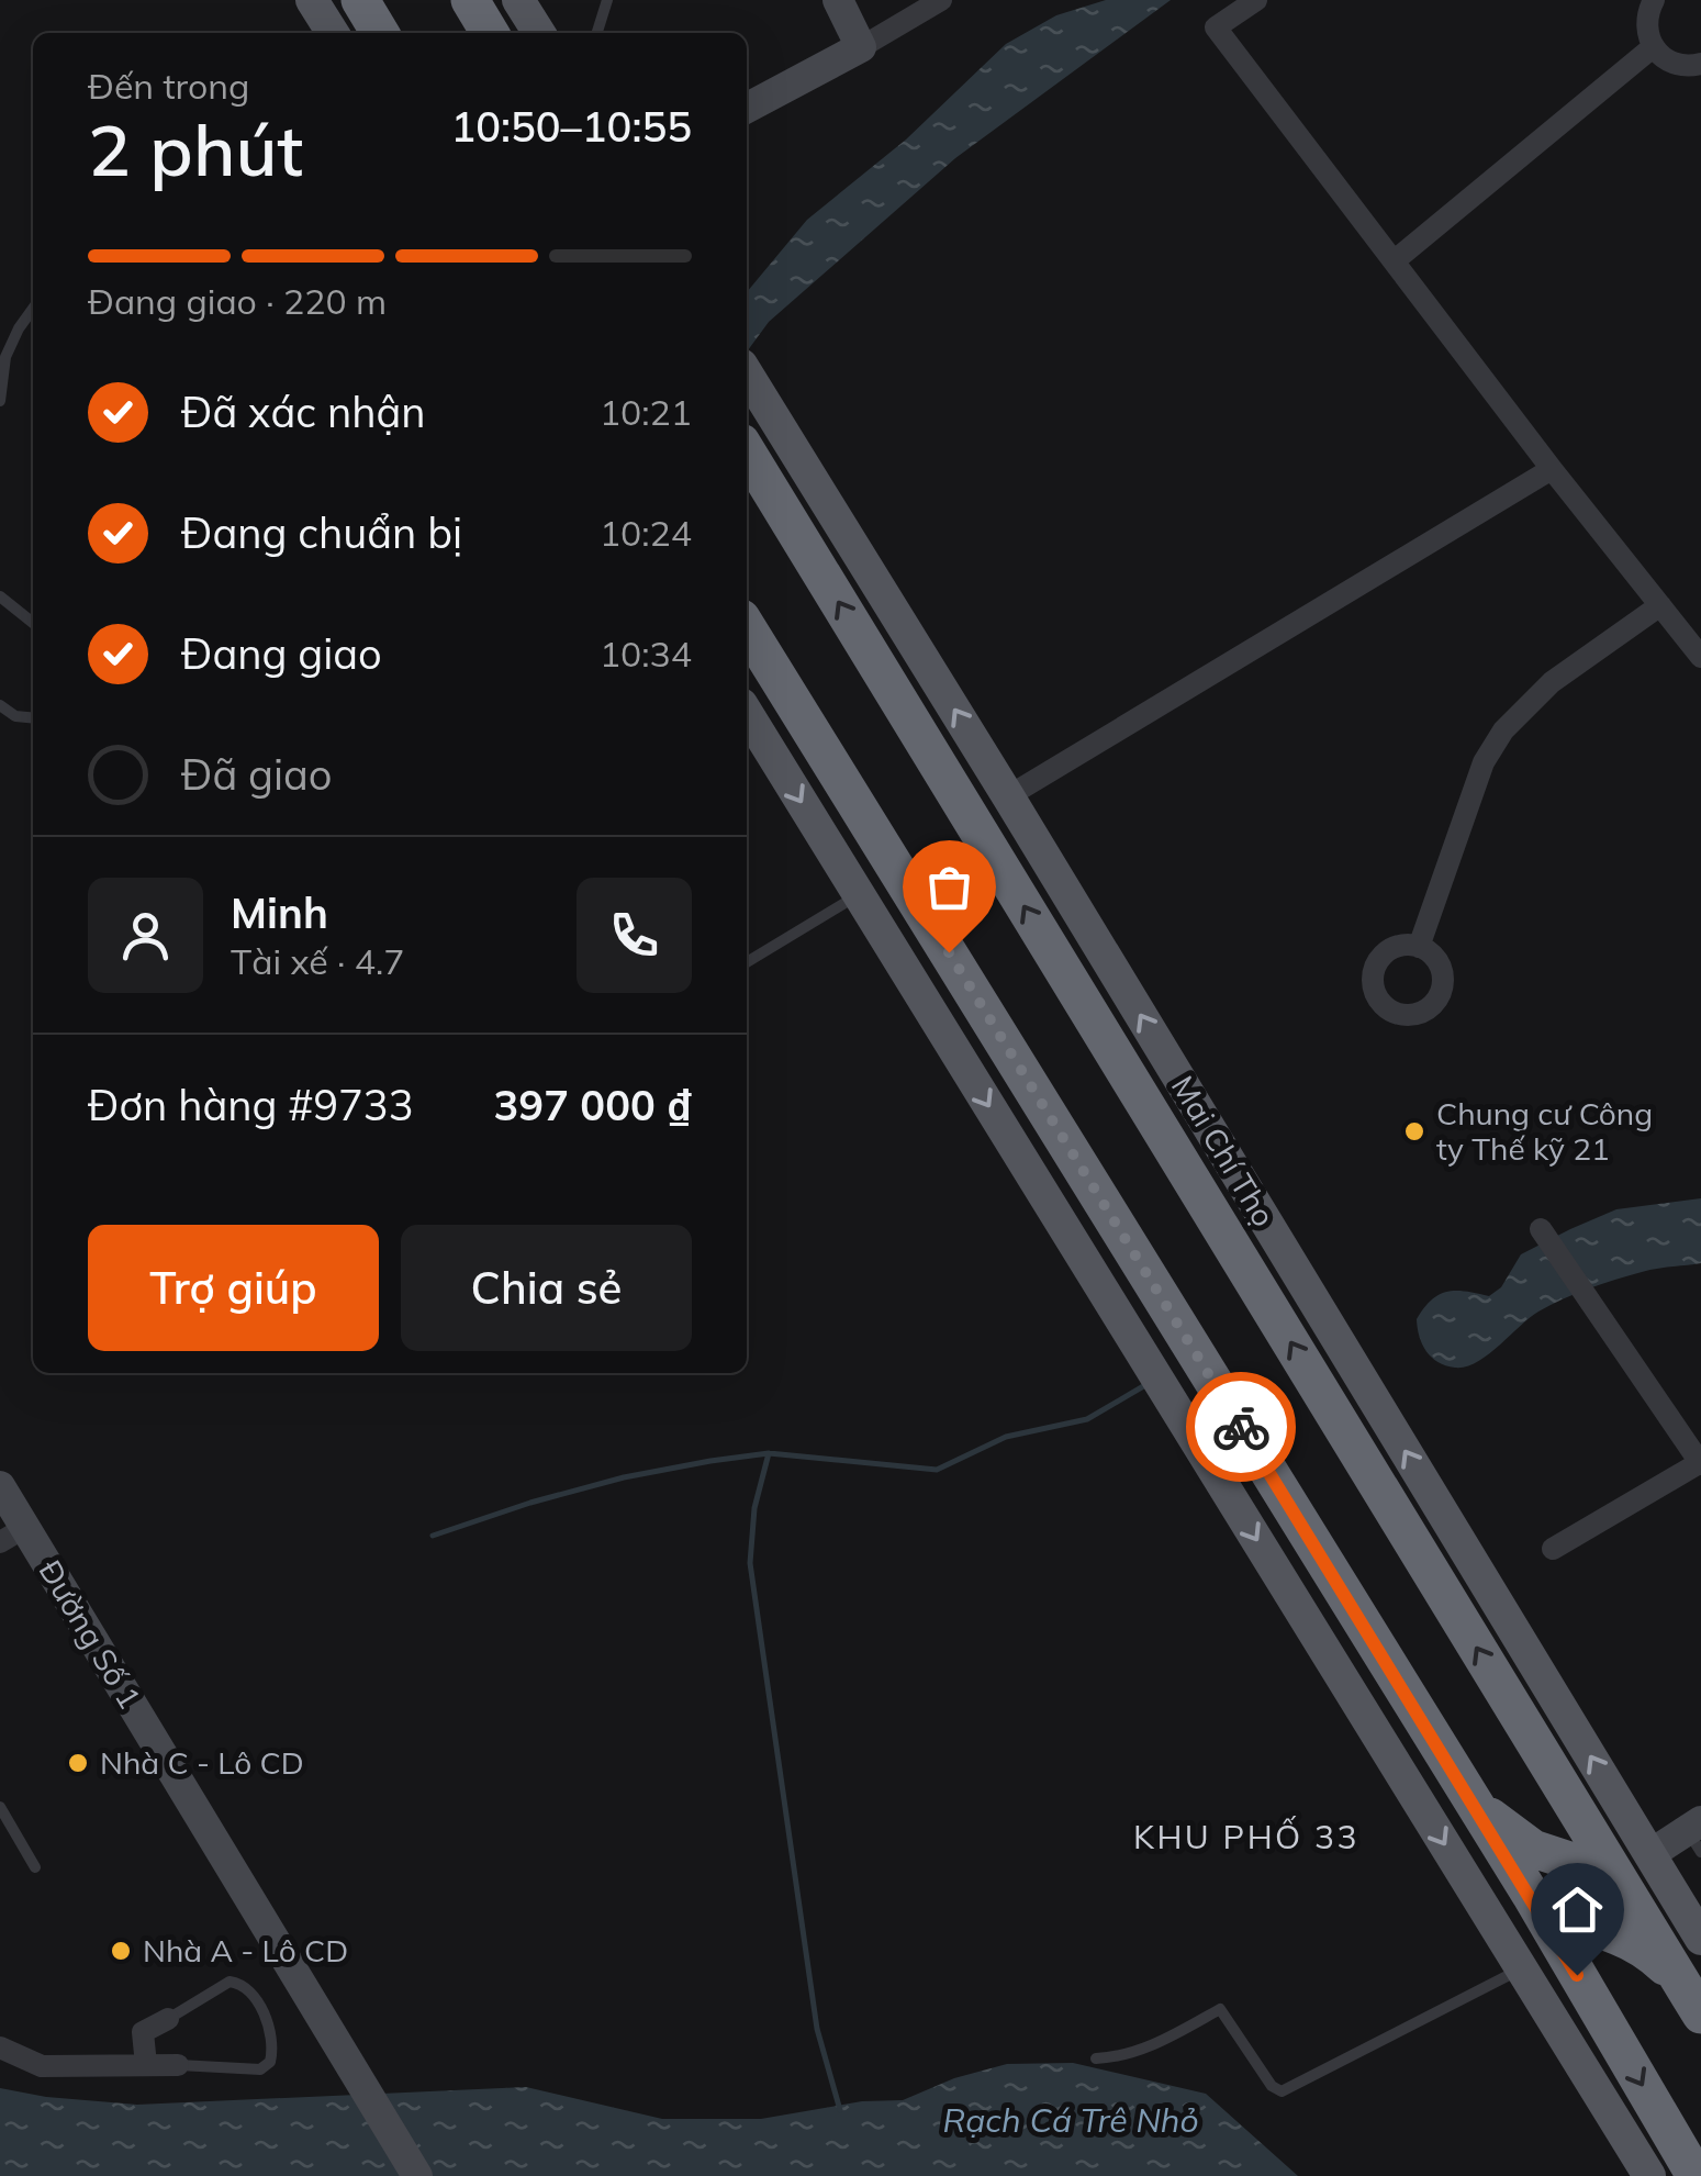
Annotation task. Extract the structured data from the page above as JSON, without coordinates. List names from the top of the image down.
{
  "streets": {
    "highway": ["Mai Chí Thọ"],
    "street": ["Đường Số 1"]
  },
  "districts": ["KHU PHỐ 33"],
  "water": ["Rạch Cá Trê Nhỏ"],
  "places": ["Chung cư Công ty Thế kỹ 21", "Nhà C - Lô CD", "Nhà A - Lô CD"],
  "page": {
    "heading": ["2 phút", "Đến trong", "10:50–10:55"],
    "panel": [
      "Minh",
      "Tài xế · 4.7",
      "Đơn hàng #9733",
      "397 000 ₫"
    ],
    "bar": "Đang giao · 220 m",
    "list": [
      ["Đã xác nhận", "10:21"],
      ["Đang chuẩn bị", "10:24"],
      ["Đang giao", "10:34"],
      "Đã giao"
    ],
    "buttons": ["Trợ giúp", "Chia sẻ"]
  }
}
